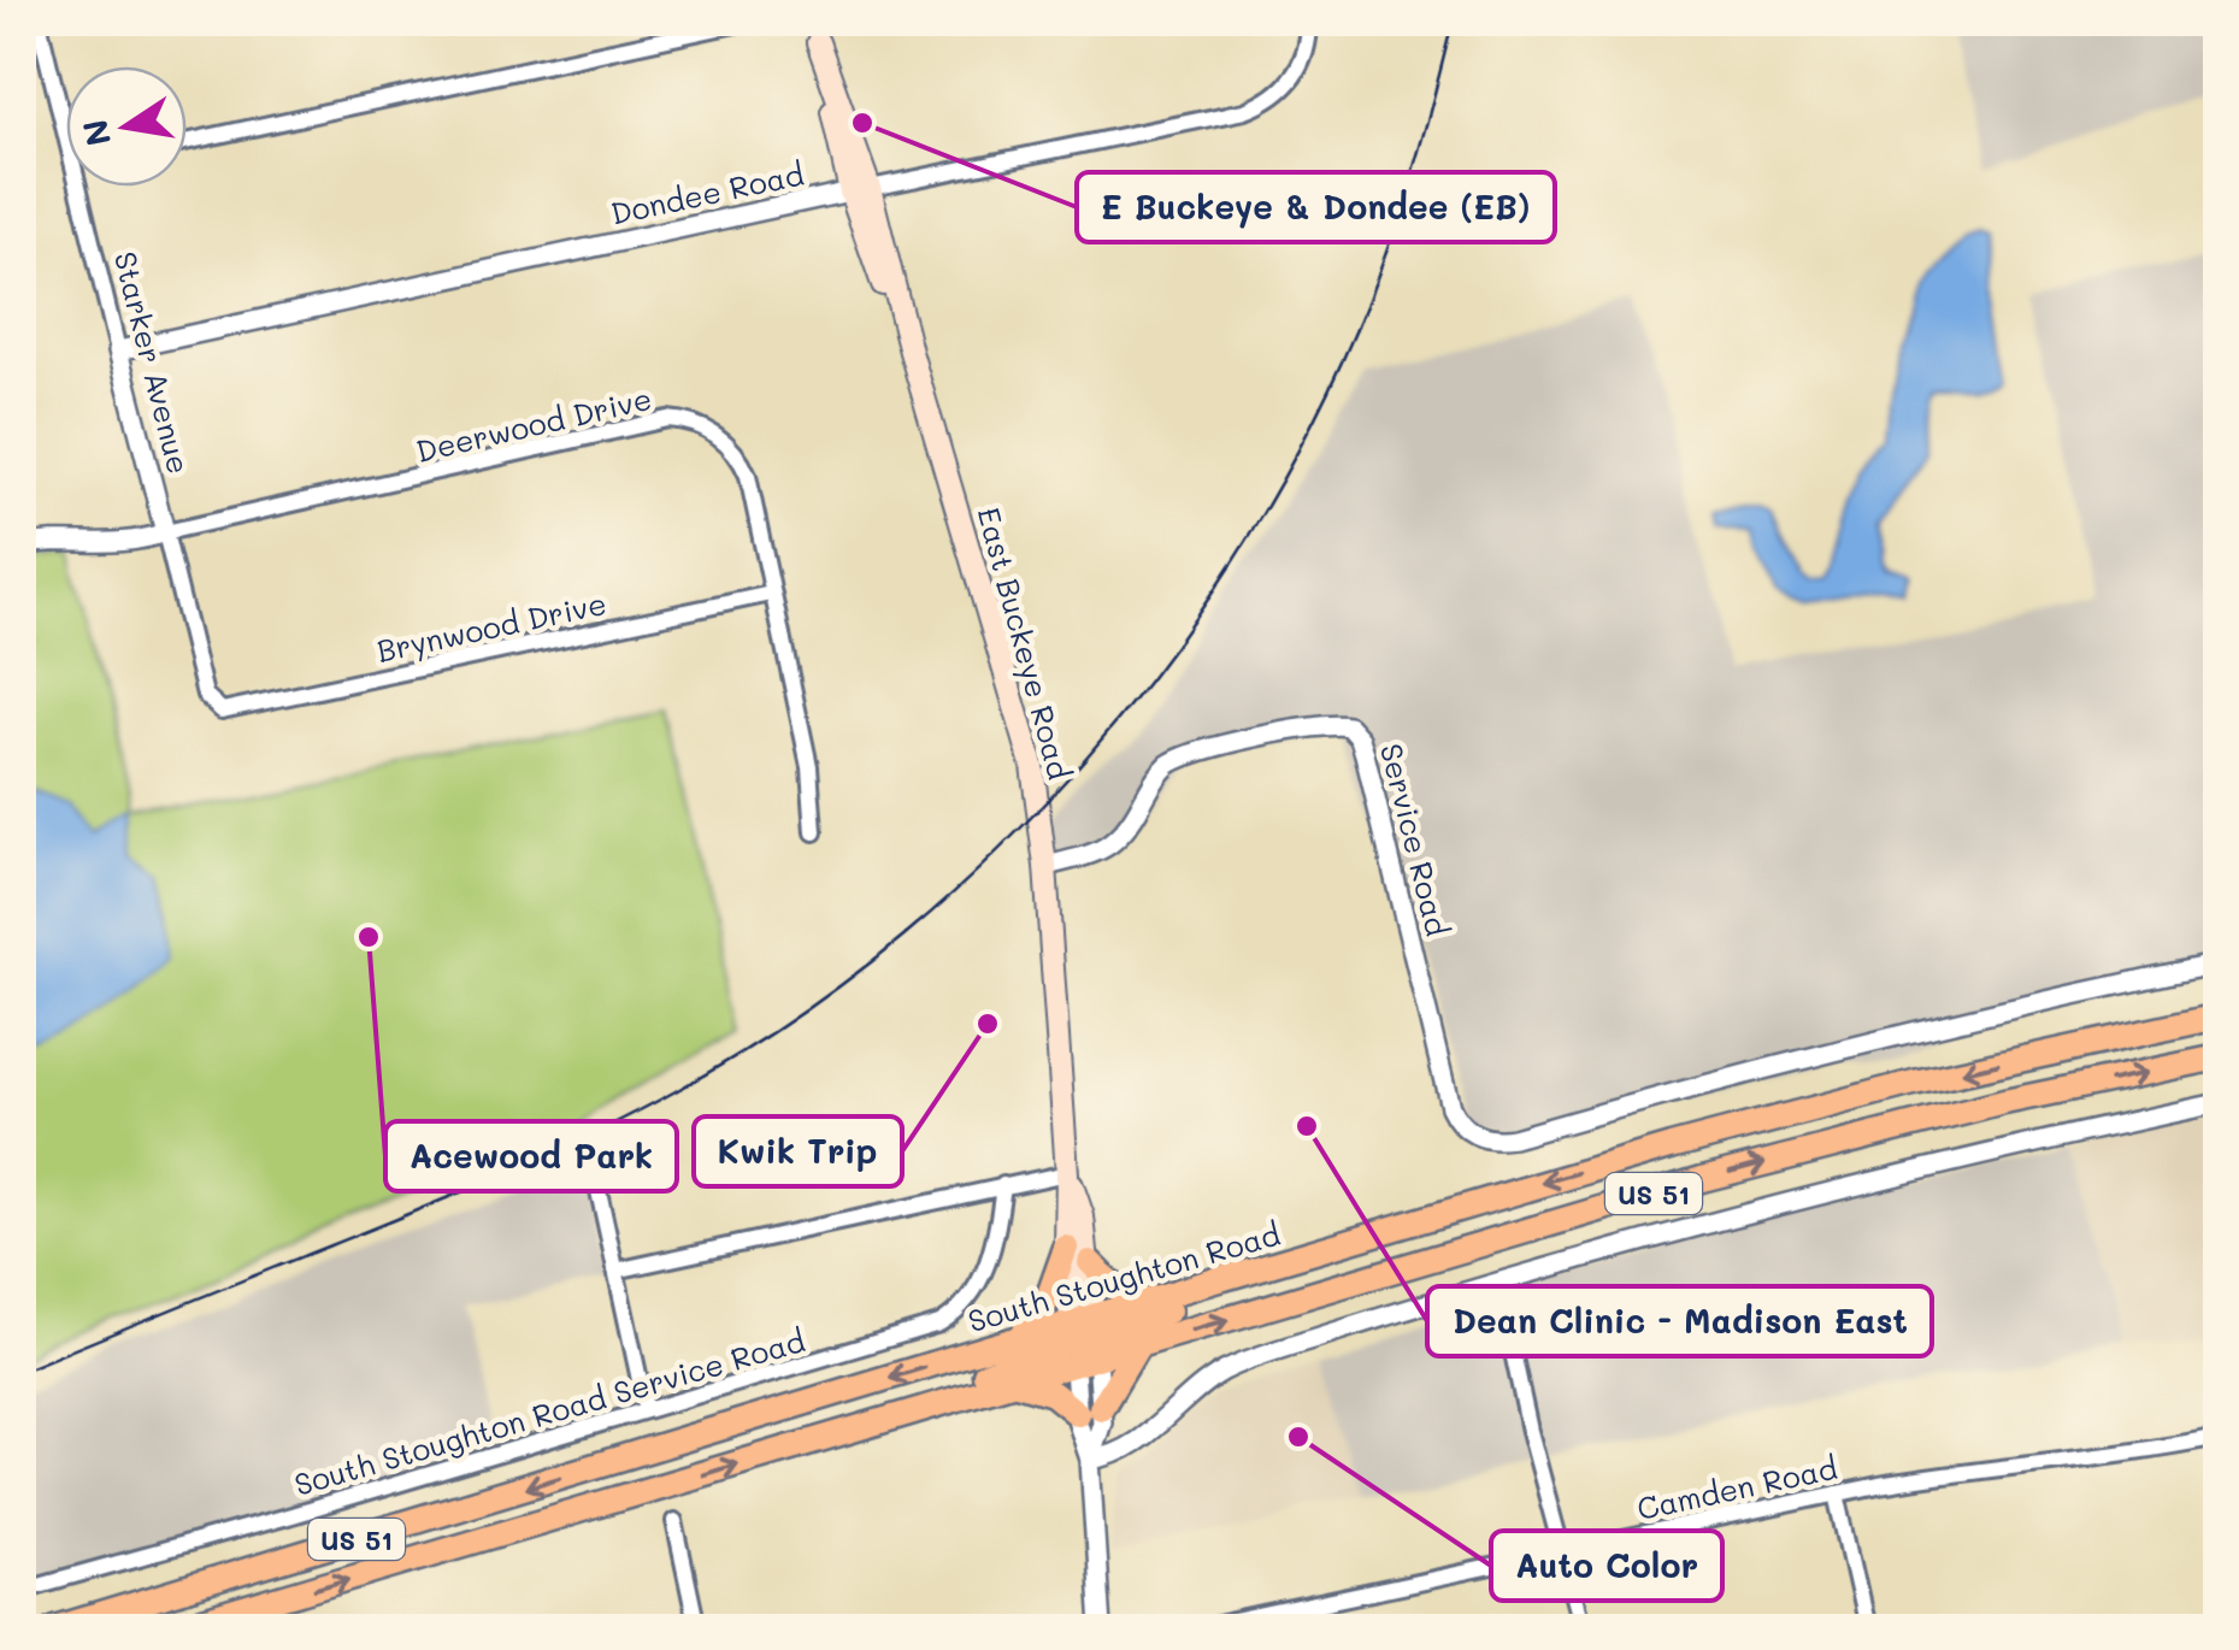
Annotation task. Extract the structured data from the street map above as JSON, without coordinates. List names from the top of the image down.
{
  "streets": {
    "main road": ["East Buckeye Road", "US 51", "South Stoughton Road"],
    "street": [
      "Dondee Road",
      "Starker Avenue",
      "Deerwood Drive",
      "Brynwood Drive",
      "Service Road",
      "South Stoughton Road Service Road",
      "Camden Road"
    ]
  },
  "crossings": [
    ["Dondee Road", "Starker Avenue"],
    ["Dondee Road", "East Buckeye Road"],
    ["Starker Avenue", "Deerwood Drive"],
    ["Starker Avenue", "Brynwood Drive"],
    ["Deerwood Drive", "Brynwood Drive"],
    ["East Buckeye Road", "Service Road"],
    ["East Buckeye Road", "South Stoughton Road"]
  ],
  "places": [
    "E Buckeye & Dondee (EB)",
    "Acewood Park",
    "Kwik Trip",
    "Dean Clinic - Madison East",
    "Auto Color"
  ],
  "north": "left"
}
